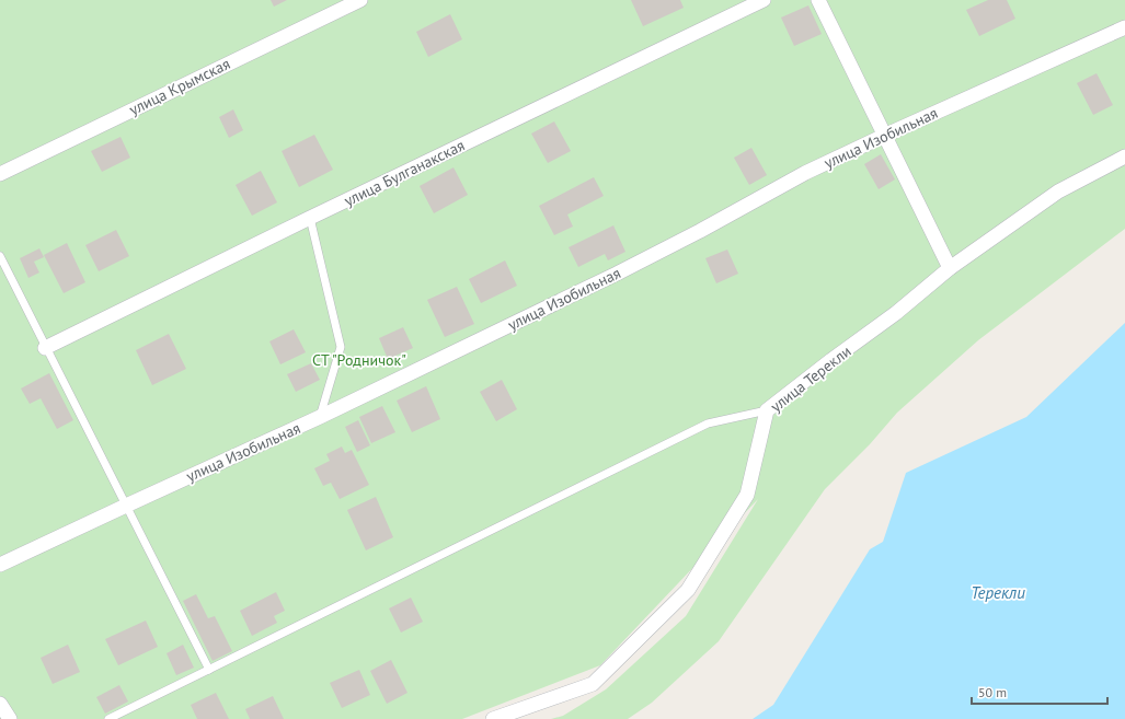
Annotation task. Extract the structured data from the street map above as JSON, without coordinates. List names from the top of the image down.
{
  "streets": {
    "street": [
      "улица Крымская",
      "улица Изобильная",
      "улица Булганакская",
      "улица Терекли"
    ]
  },
  "water": ["Терекли"],
  "parks": ["СТ \"Родничок\""],
  "scale_bar": "50 m"
}
